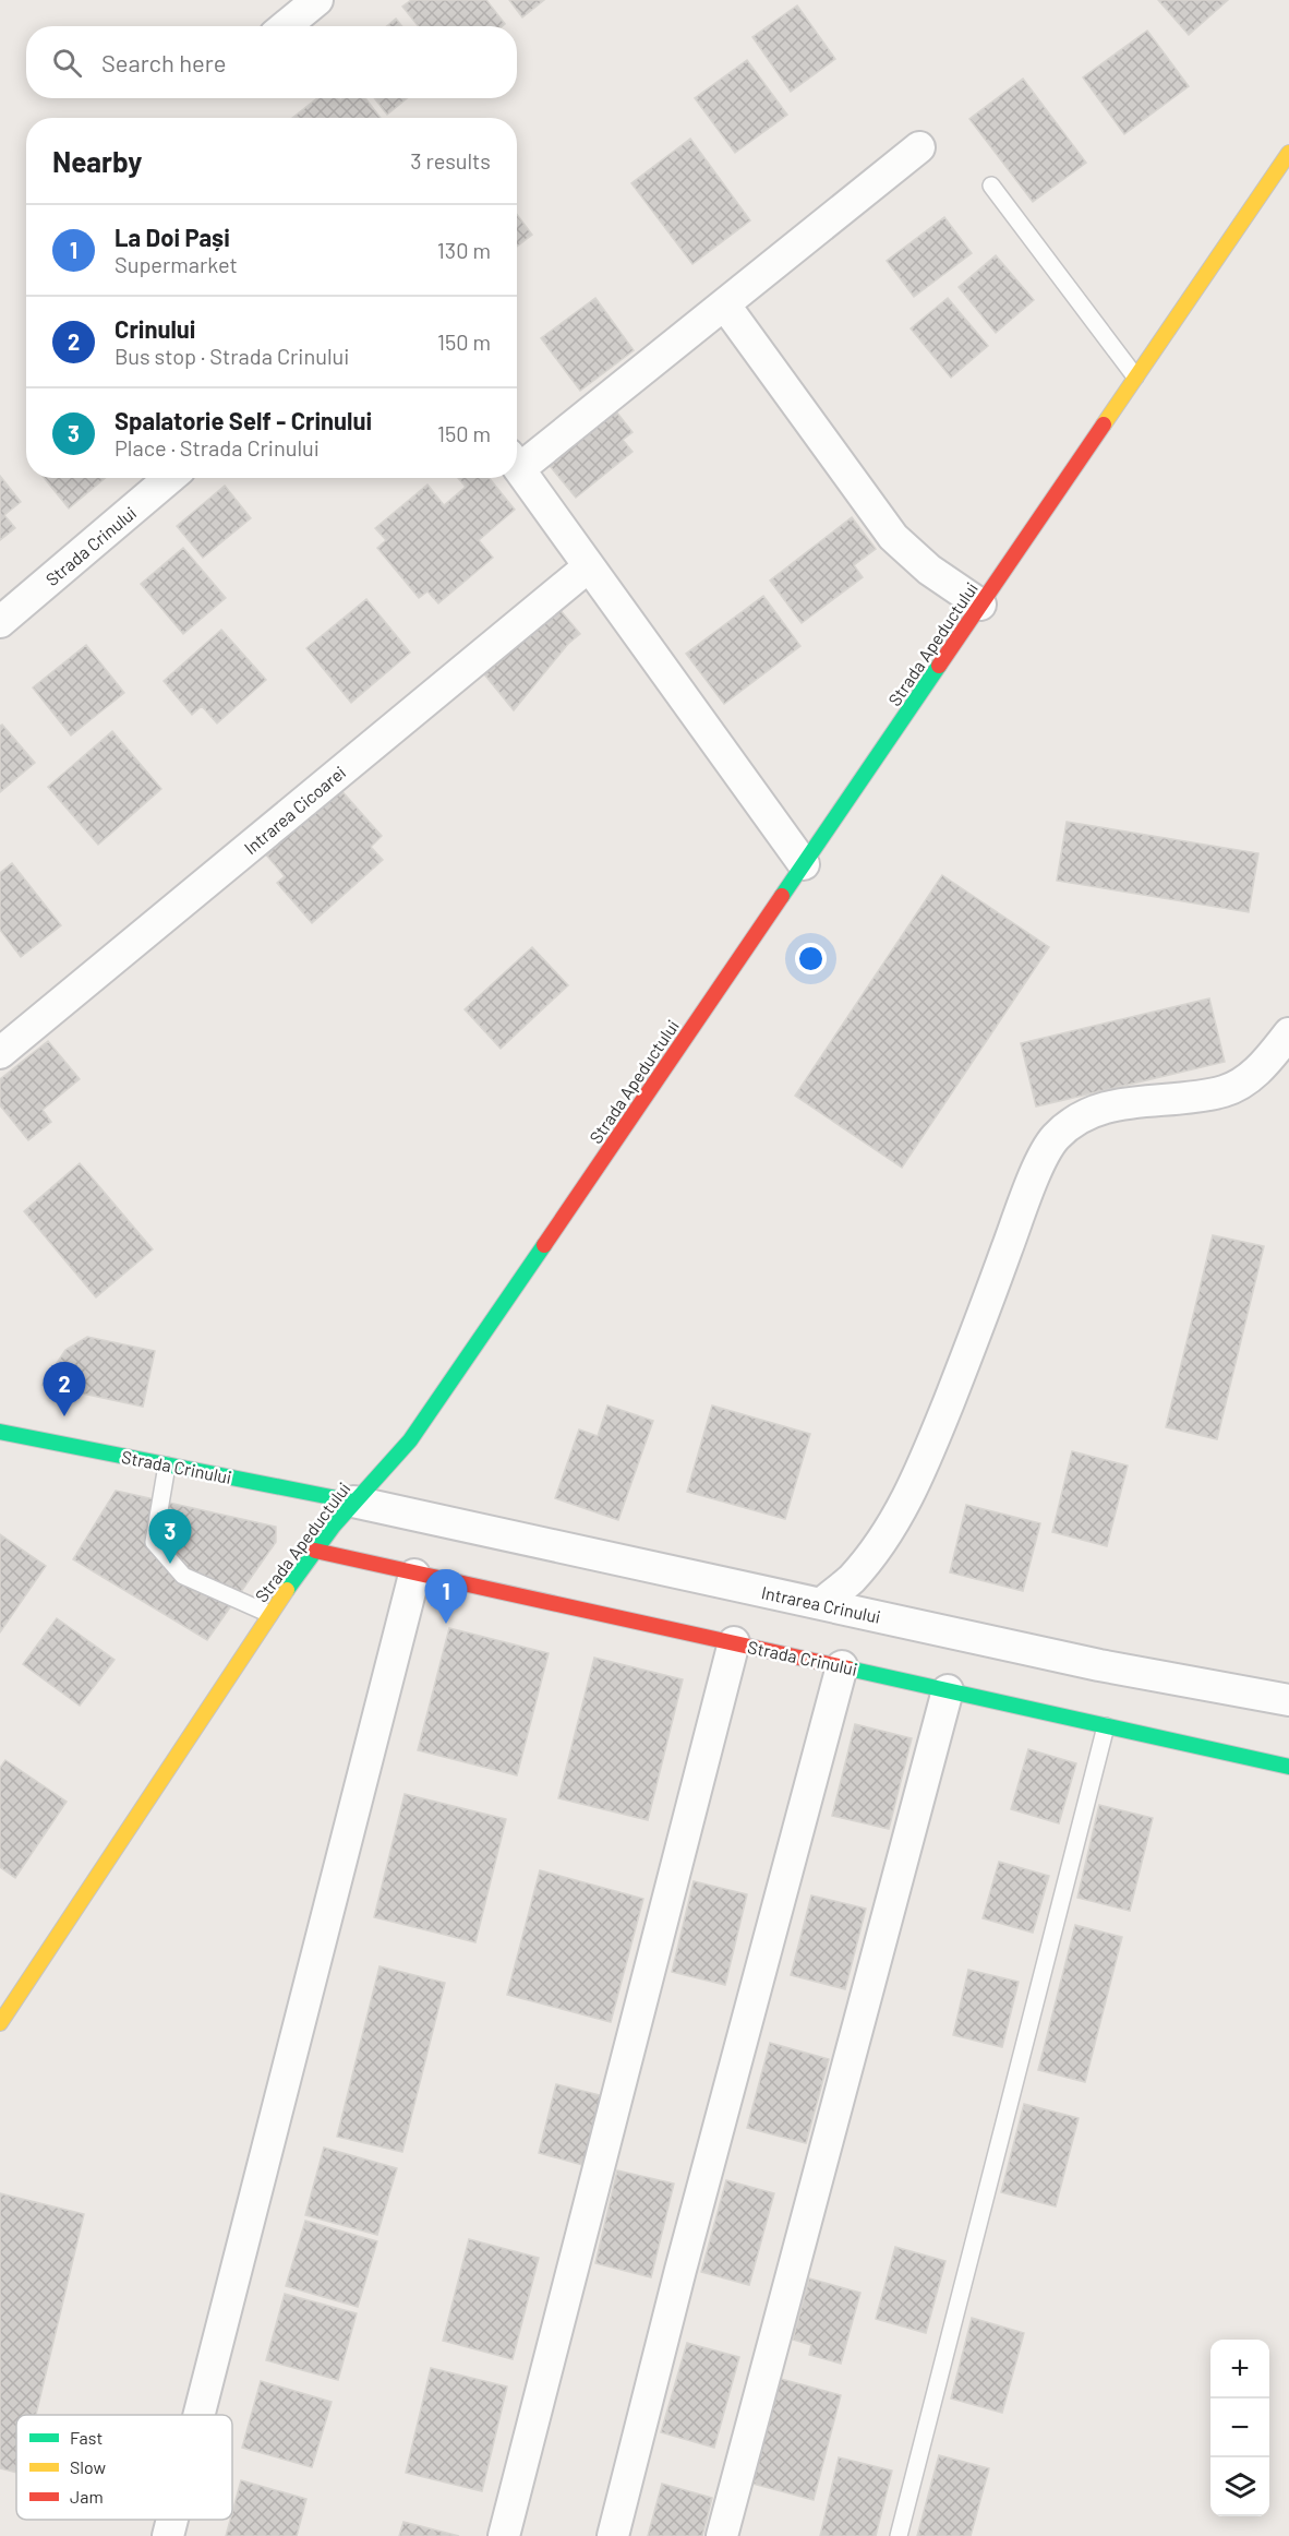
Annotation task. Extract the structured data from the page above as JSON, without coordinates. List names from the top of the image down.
{
  "streets": {
    "street": [
      "Strada Crinului",
      "Strada Apeductului",
      "Intrarea Cicoarei",
      "Intrarea Crinului"
    ]
  },
  "crossings": [
    ["Strada Crinului", "Strada Apeductului"],
    ["Strada Crinului", "Intrarea Crinului"],
    ["Strada Apeductului", "Intrarea Crinului"]
  ],
  "legend": ["Fast", "Slow", "Jam"],
  "page": {
    "search": "Search here",
    "heading": ["Nearby", "3 results"],
    "list": [
      {
        "mark": "1",
        "name": "La Doi Pași",
        "note": "Supermarket",
        "value": "130 m"
      },
      {
        "mark": "2",
        "name": "Crinului",
        "note": "Bus stop · Strada Crinului",
        "value": "150 m"
      },
      {
        "mark": "3",
        "name": "Spalatorie Self - Crinului",
        "note": "Place · Strada Crinului",
        "value": "150 m"
      }
    ],
    "pins": ["2", "3", "1"],
    "map_buttons": ["+", "−"]
  }
}
